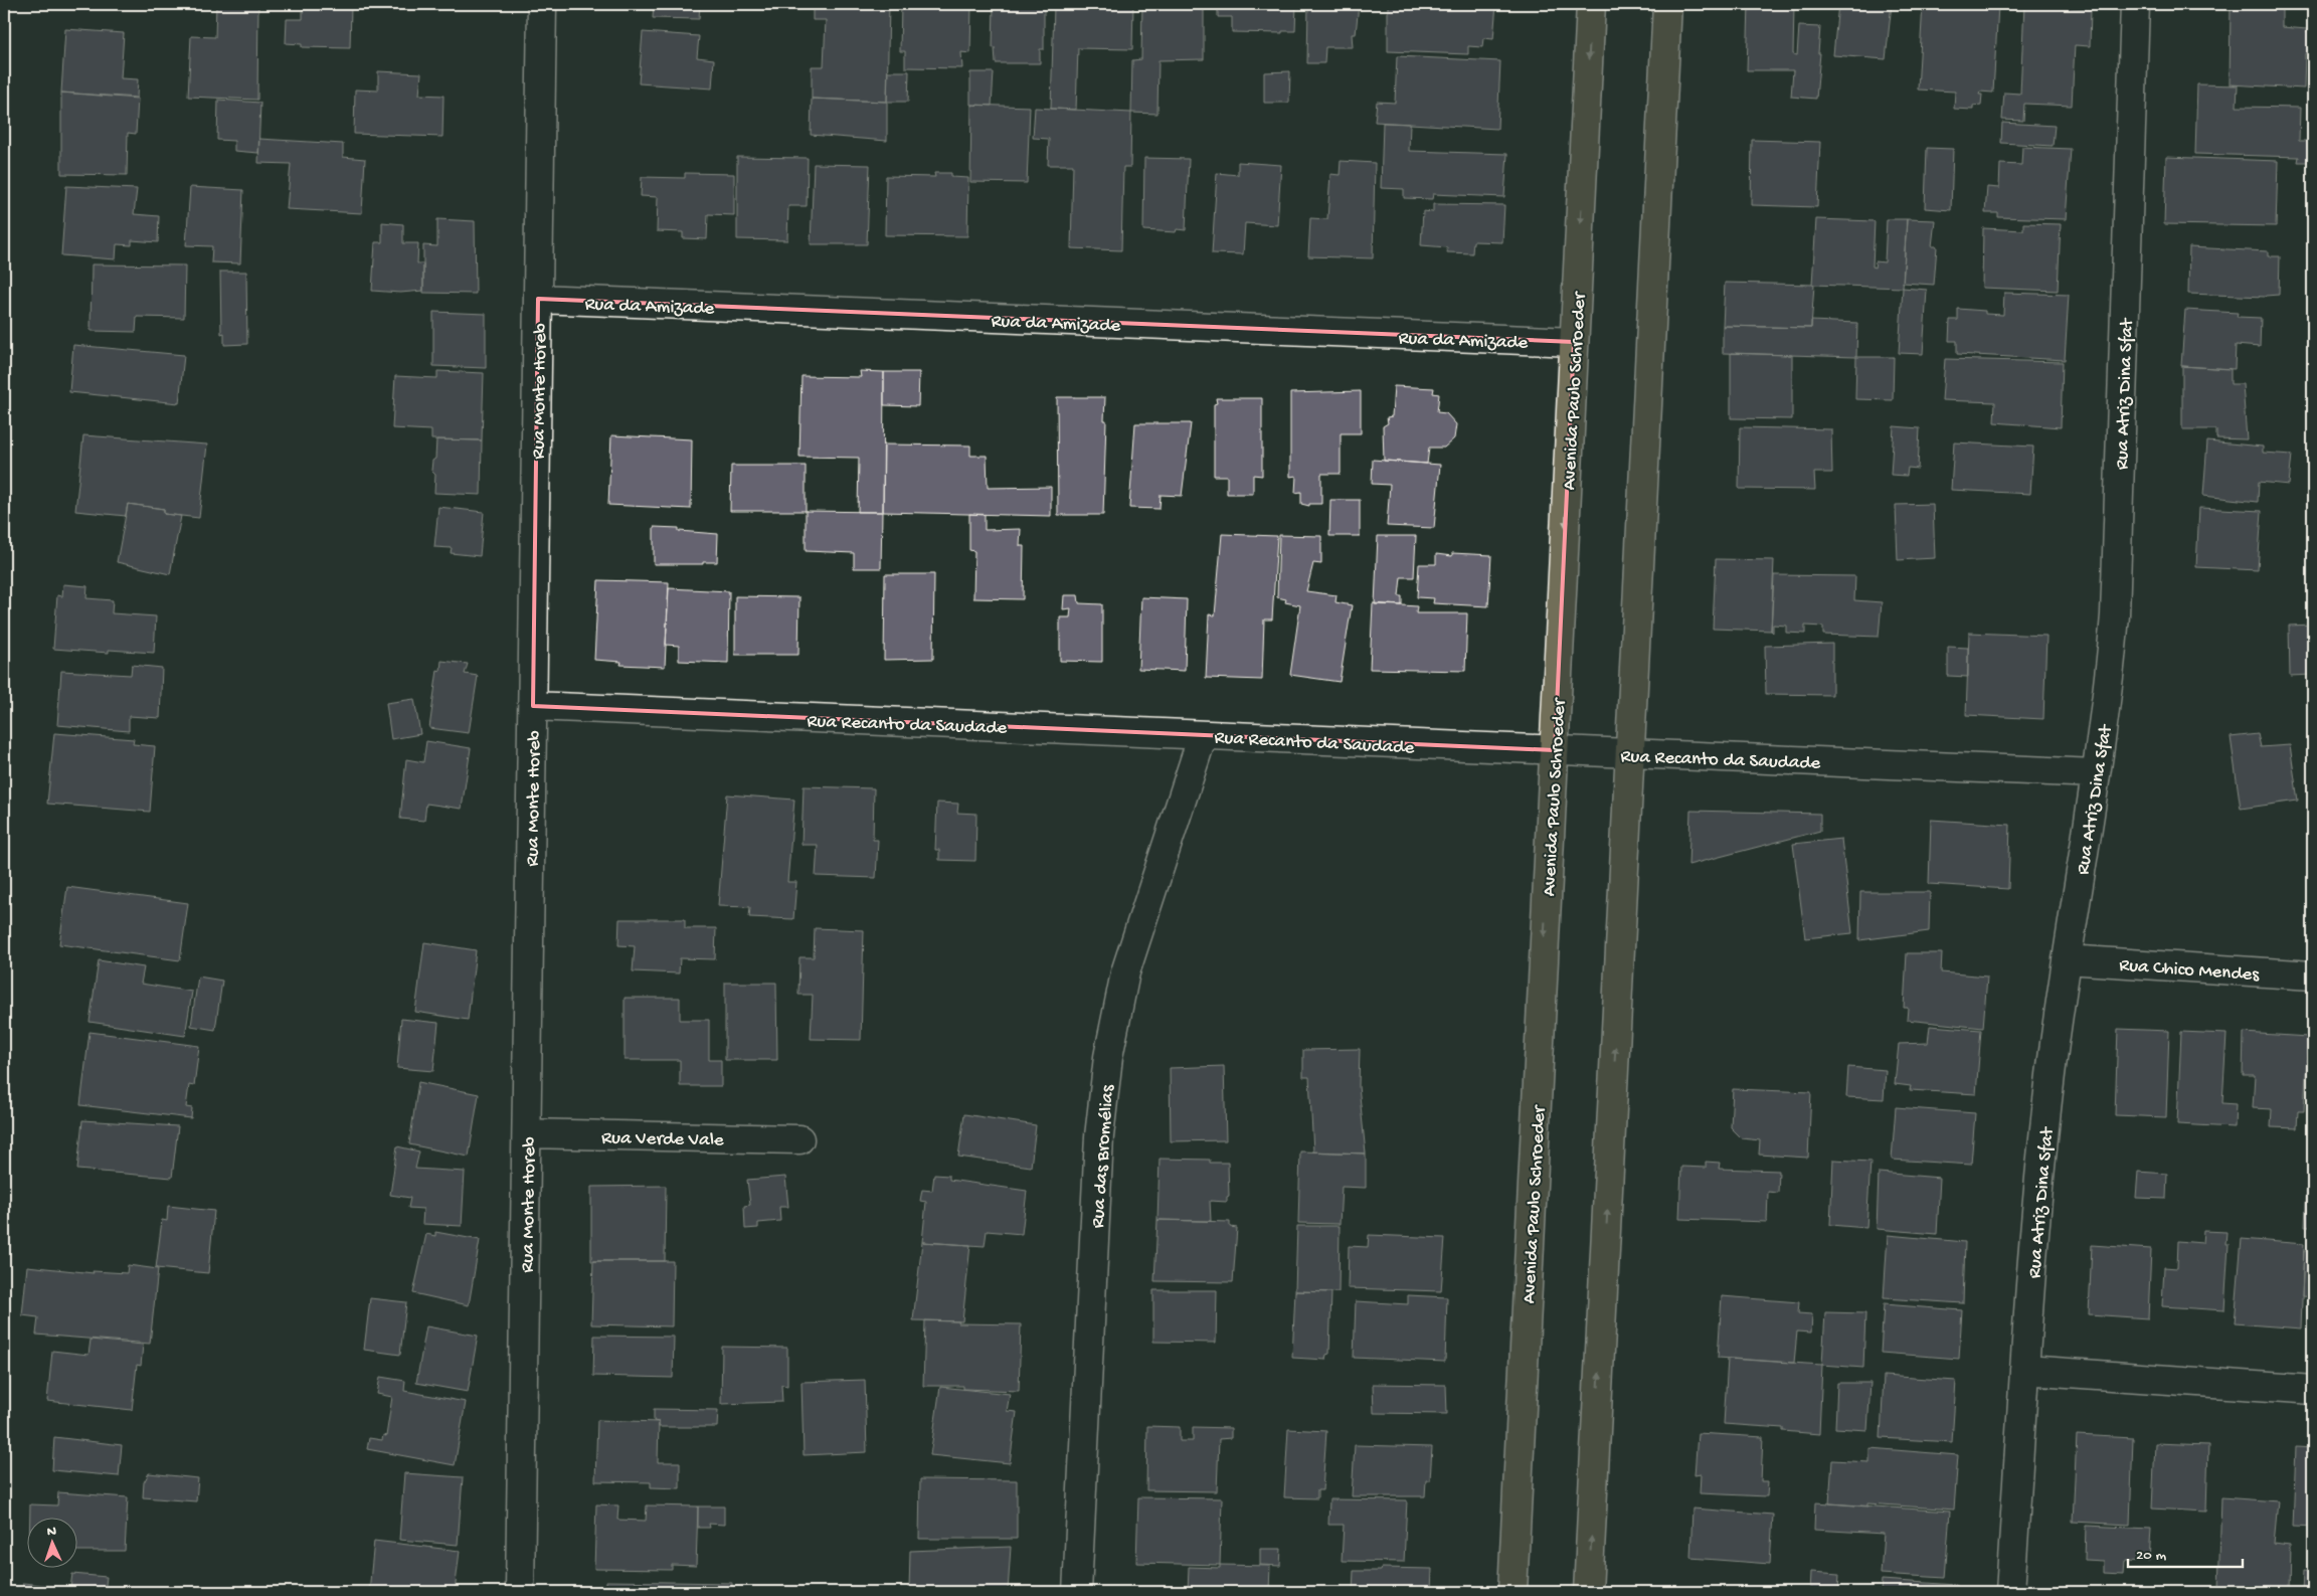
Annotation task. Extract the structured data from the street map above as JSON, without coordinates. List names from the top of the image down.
{
  "streets": {
    "main road": ["Avenida Paulo Schroeder"],
    "street": [
      "Rua da Amizade",
      "Rua Monte Horeb",
      "Rua Atriz Dina Sfat",
      "Rua Recanto da Saudade",
      "Rua Chico Mendes",
      "Rua Verde Vale",
      "Rua das Bromélias"
    ]
  },
  "crossings": [
    ["Rua da Amizade", "Rua Monte Horeb"],
    ["Rua da Amizade", "Avenida Paulo Schroeder"],
    ["Rua Monte Horeb", "Rua Recanto da Saudade"],
    ["Rua Monte Horeb", "Rua Verde Vale"],
    ["Avenida Paulo Schroeder", "Rua Recanto da Saudade"],
    ["Rua Atriz Dina Sfat", "Rua Recanto da Saudade"],
    ["Rua Atriz Dina Sfat", "Rua Chico Mendes"],
    ["Rua Recanto da Saudade", "Rua das Bromélias"]
  ],
  "scale_bar": "20 m",
  "north": "top"
}
